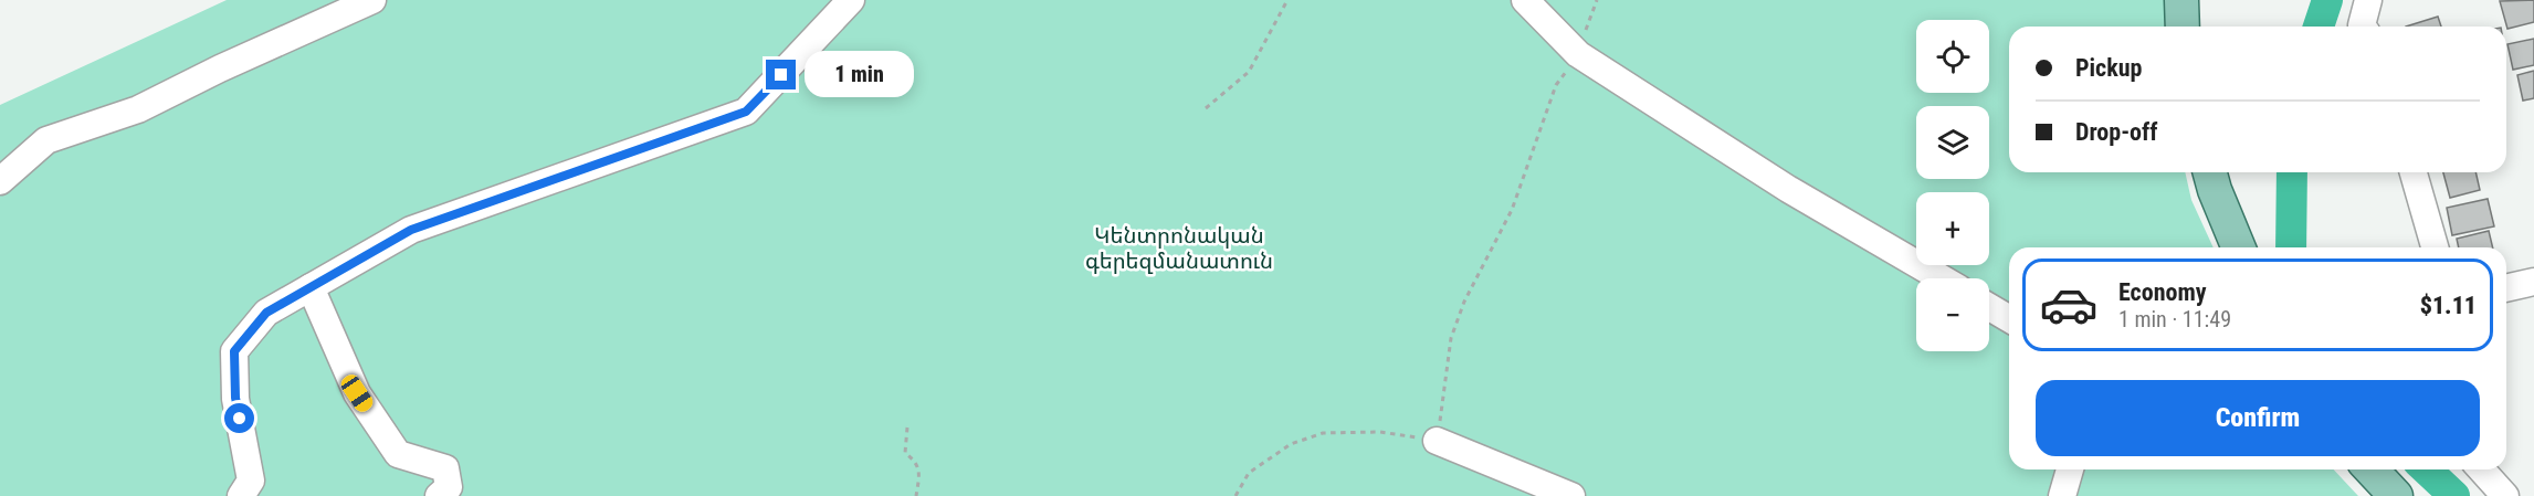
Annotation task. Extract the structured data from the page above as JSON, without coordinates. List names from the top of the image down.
{
  "parks": ["Կենտրոնական գերեզմանատուն"],
  "page": {
    "map_buttons": ["+", "−"],
    "banner": ["Pickup", "Drop-off"],
    "bubble": "1 min",
    "list": [
      {
        "name": "Economy",
        "note": "1 min · 11:49",
        "value": "$1.11"
      }
    ],
    "buttons": "Confirm"
  }
}
